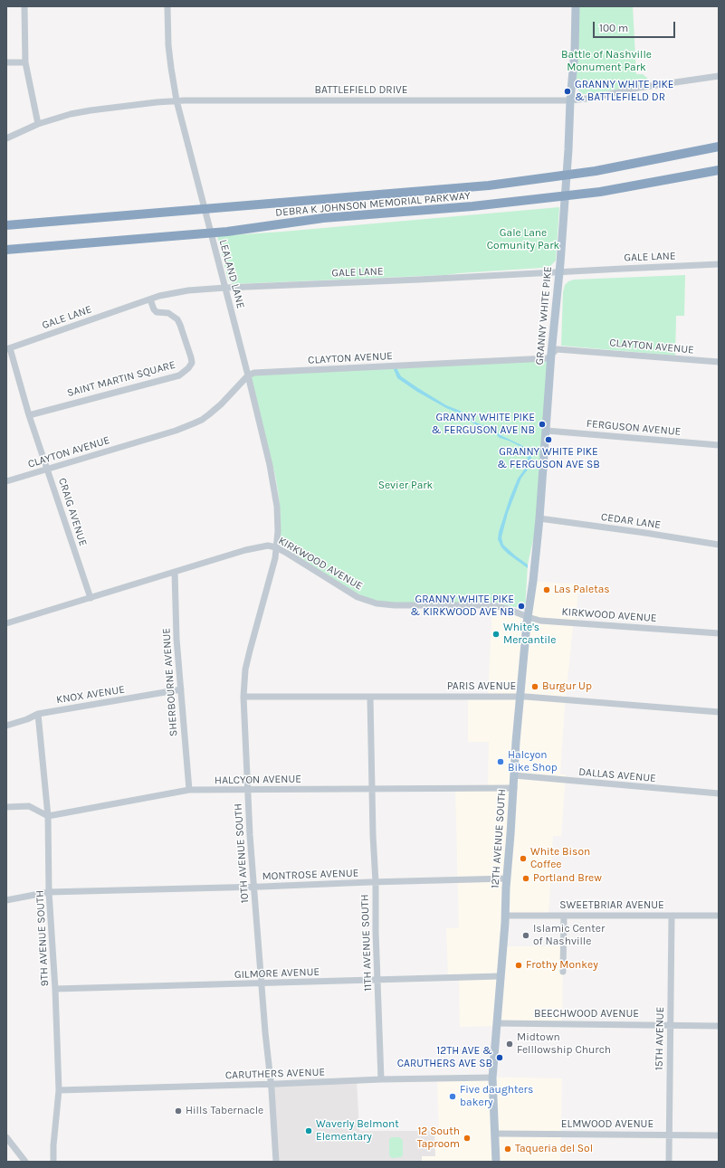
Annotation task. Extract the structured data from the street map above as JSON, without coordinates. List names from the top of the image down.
{
  "streets": {
    "highway": ["DEBRA K JOHNSON MEMORIAL PARKWAY"],
    "main road": ["GRANNY WHITE PIKE", "12TH AVENUE SOUTH"],
    "street": [
      "BATTLEFIELD DRIVE",
      "GALE LANE",
      "LEALAND LANE",
      "CLAYTON AVENUE",
      "SAINT MARTIN SQUARE",
      "FERGUSON AVENUE",
      "CRAIG AVENUE",
      "CEDAR LANE",
      "KIRKWOOD AVENUE",
      "SHERBOURNE AVENUE",
      "PARIS AVENUE",
      "KNOX AVENUE",
      "DALLAS AVENUE",
      "HALCYON AVENUE",
      "10TH AVENUE SOUTH",
      "MONTROSE AVENUE",
      "SWEETBRIAR AVENUE",
      "9TH AVENUE SOUTH",
      "11TH AVENUE SOUTH",
      "GILMORE AVENUE",
      "BEECHWOOD AVENUE",
      "15TH AVENUE",
      "CARUTHERS AVENUE",
      "ELMWOOD AVENUE"
    ]
  },
  "crossings": [
    ["BATTLEFIELD DRIVE", "LEALAND LANE"],
    ["BATTLEFIELD DRIVE", "GRANNY WHITE PIKE"],
    ["GALE LANE", "LEALAND LANE"],
    ["GALE LANE", "GRANNY WHITE PIKE"],
    ["GALE LANE", "SAINT MARTIN SQUARE"],
    ["GALE LANE", "CRAIG AVENUE"],
    ["LEALAND LANE", "CLAYTON AVENUE"],
    ["LEALAND LANE", "KIRKWOOD AVENUE"],
    ["LEALAND LANE", "10TH AVENUE SOUTH"],
    ["GRANNY WHITE PIKE", "CLAYTON AVENUE"],
    ["GRANNY WHITE PIKE", "FERGUSON AVENUE"],
    ["GRANNY WHITE PIKE", "CEDAR LANE"],
    ["GRANNY WHITE PIKE", "12TH AVENUE SOUTH"],
    ["CLAYTON AVENUE", "CRAIG AVENUE"],
    ["SAINT MARTIN SQUARE", "CRAIG AVENUE"],
    ["CRAIG AVENUE", "KIRKWOOD AVENUE"],
    ["CEDAR LANE", "12TH AVENUE SOUTH"],
    ["KIRKWOOD AVENUE", "SHERBOURNE AVENUE"],
    ["KIRKWOOD AVENUE", "12TH AVENUE SOUTH"],
    ["KIRKWOOD AVENUE", "10TH AVENUE SOUTH"],
    ["SHERBOURNE AVENUE", "KNOX AVENUE"],
    ["SHERBOURNE AVENUE", "HALCYON AVENUE"],
    ["PARIS AVENUE", "12TH AVENUE SOUTH"],
    ["PARIS AVENUE", "10TH AVENUE SOUTH"],
    ["PARIS AVENUE", "11TH AVENUE SOUTH"],
    ["KNOX AVENUE", "9TH AVENUE SOUTH"],
    ["DALLAS AVENUE", "12TH AVENUE SOUTH"],
    ["HALCYON AVENUE", "12TH AVENUE SOUTH"],
    ["HALCYON AVENUE", "10TH AVENUE SOUTH"],
    ["HALCYON AVENUE", "9TH AVENUE SOUTH"],
    ["HALCYON AVENUE", "11TH AVENUE SOUTH"],
    ["12TH AVENUE SOUTH", "MONTROSE AVENUE"],
    ["12TH AVENUE SOUTH", "SWEETBRIAR AVENUE"],
    ["12TH AVENUE SOUTH", "GILMORE AVENUE"],
    ["12TH AVENUE SOUTH", "BEECHWOOD AVENUE"],
    ["12TH AVENUE SOUTH", "CARUTHERS AVENUE"],
    ["12TH AVENUE SOUTH", "ELMWOOD AVENUE"],
    ["10TH AVENUE SOUTH", "MONTROSE AVENUE"],
    ["10TH AVENUE SOUTH", "GILMORE AVENUE"],
    ["10TH AVENUE SOUTH", "CARUTHERS AVENUE"],
    ["MONTROSE AVENUE", "9TH AVENUE SOUTH"],
    ["MONTROSE AVENUE", "11TH AVENUE SOUTH"],
    ["SWEETBRIAR AVENUE", "15TH AVENUE"],
    ["9TH AVENUE SOUTH", "GILMORE AVENUE"],
    ["9TH AVENUE SOUTH", "CARUTHERS AVENUE"],
    ["11TH AVENUE SOUTH", "GILMORE AVENUE"],
    ["11TH AVENUE SOUTH", "CARUTHERS AVENUE"],
    ["BEECHWOOD AVENUE", "15TH AVENUE"],
    ["15TH AVENUE", "ELMWOOD AVENUE"]
  ],
  "parks": ["Battle of Nashville Monument Park", "Gale Lane Comunity Park", "Sevier Park"],
  "places": [
    "GRANNY WHITE PIKE & BATTLEFIELD DR",
    "GRANNY WHITE PIKE & FERGUSON AVE NB",
    "GRANNY WHITE PIKE & FERGUSON AVE SB",
    "Las Paletas",
    "GRANNY WHITE PIKE & KIRKWOOD AVE NB",
    "White's Mercantile",
    "Burgur Up",
    "Halcyon Bike Shop",
    "White Bison Coffee",
    "Portland Brew",
    "Islamic Center of Nashville",
    "Frothy Monkey",
    "Midtown Felllowship Church",
    "12TH AVE & CARUTHERS AVE SB",
    "Five daughters bakery",
    "Hills Tabernacle",
    "Waverly Belmont Elementary",
    "12 South Taproom",
    "Taqueria del Sol"
  ],
  "scale_bar": "100 m"
}
